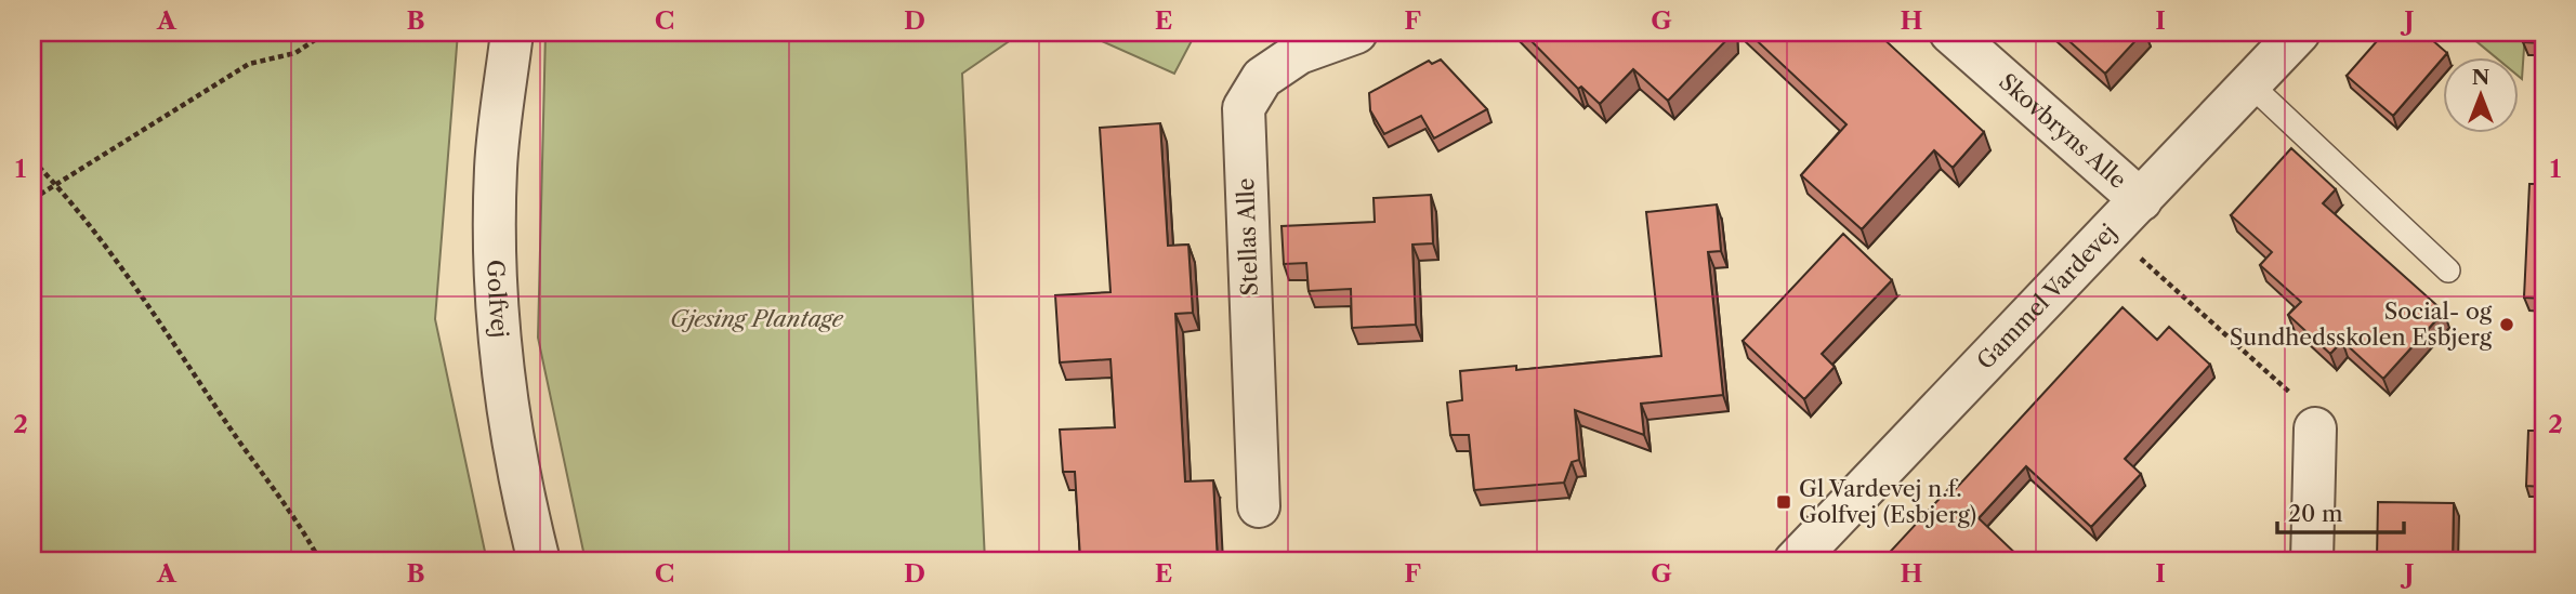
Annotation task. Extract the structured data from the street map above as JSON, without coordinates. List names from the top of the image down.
{
  "streets": {
    "street": [
      "Skovbryns Alle",
      "Stellas Alle",
      "Gammel Vardevej",
      "Golfvej"
    ]
  },
  "crossings": [
    ["Skovbryns Alle", "Gammel Vardevej"]
  ],
  "parks": ["Gjesing Plantage"],
  "places": {
    "other": ["Social- og Sundhedsskolen Esbjerg"],
    "transit": ["Gl Vardevej n.f. Golfvej (Esbjerg)"]
  },
  "scale_bar": "20 m",
  "north": "top",
  "grid": {
    "columns": [
      "A",
      "B",
      "C",
      "D",
      "E",
      "F",
      "G",
      "H",
      "I",
      "J"
    ],
    "rows": ["1", "2"]
  }
}
